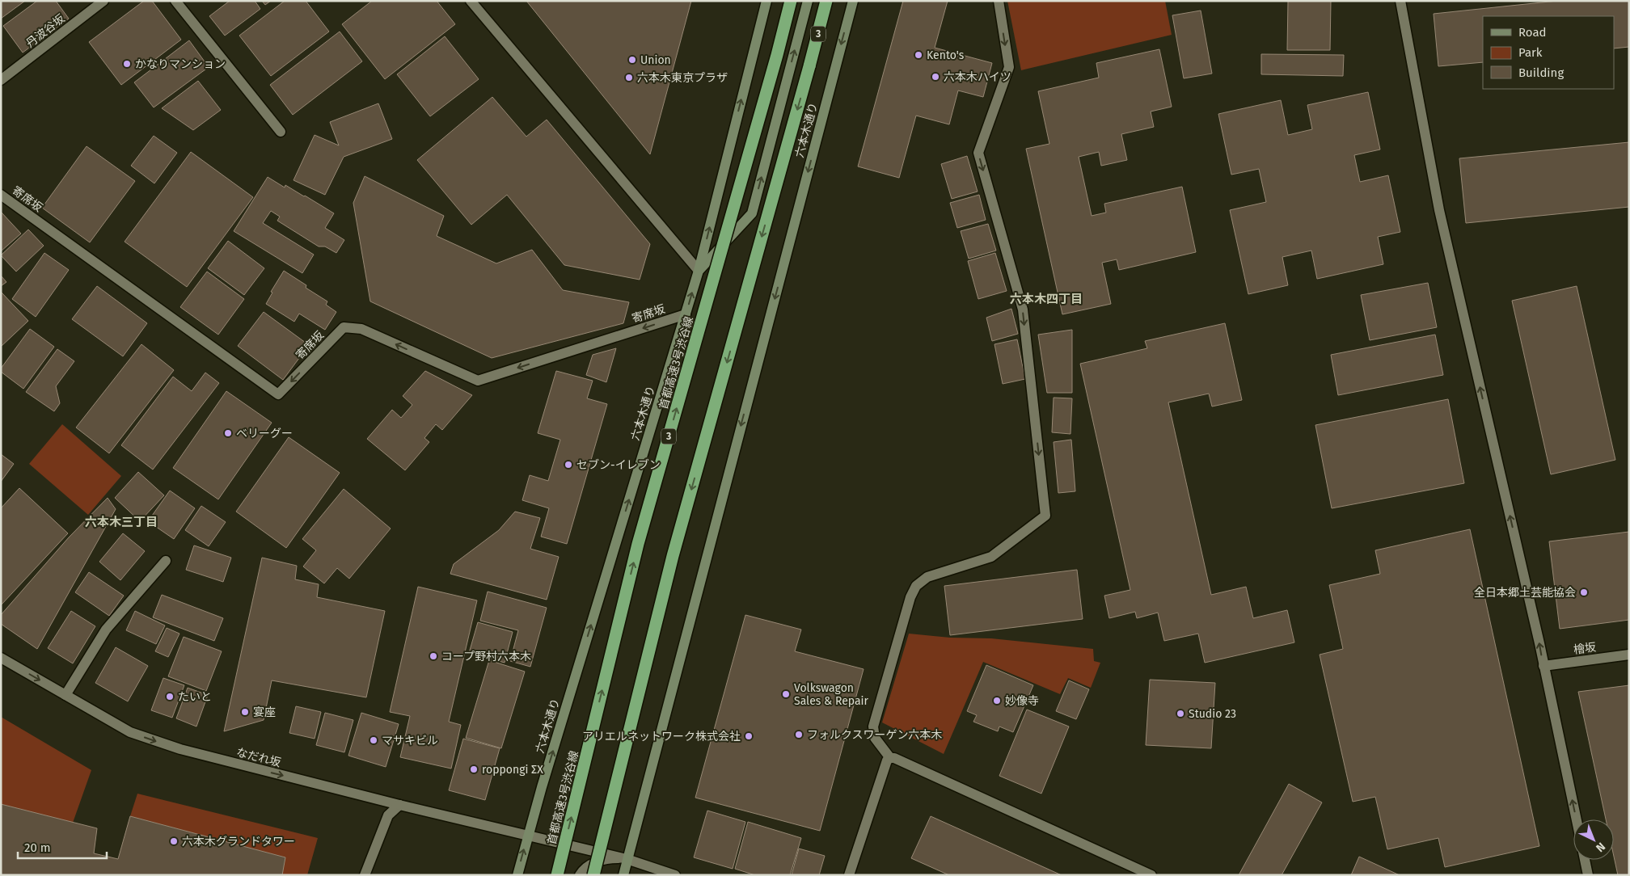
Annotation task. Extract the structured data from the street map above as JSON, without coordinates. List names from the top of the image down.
{
  "streets": {
    "highway": ["3", "首都高速3号渋谷線"],
    "main road": ["六本木通り"],
    "street": [
      "丹波谷坂",
      "寄席坂",
      "檜坂",
      "なだれ坂"
    ]
  },
  "crossings": [
    ["六本木通り", "寄席坂"],
    ["六本木通り", "なだれ坂"]
  ],
  "one_way": ["寄席坂", "なだれ坂"],
  "districts": ["六本木四丁目", "六本木三丁目"],
  "places": [
    "Kento's",
    "Union",
    "かなりマンション",
    "六本木ハイツ",
    "六本木東京プラザ",
    "ベリーグー",
    "セブン-イレブン",
    "全日本郷土芸能協会",
    "コープ野村六本木",
    "Volkswagon Sales & Repair",
    "たいと",
    "妙像寺",
    "宴座",
    "Studio 23",
    "フォルクスワーゲン六本木",
    "アリエルネットワーク株式会社",
    "マサキビル",
    "roppongi ΣΧ",
    "六本木グランドタワー"
  ],
  "legend": ["Road", "Park", "Building"],
  "scale_bar": "20 m",
  "north": "bottom right"
}
